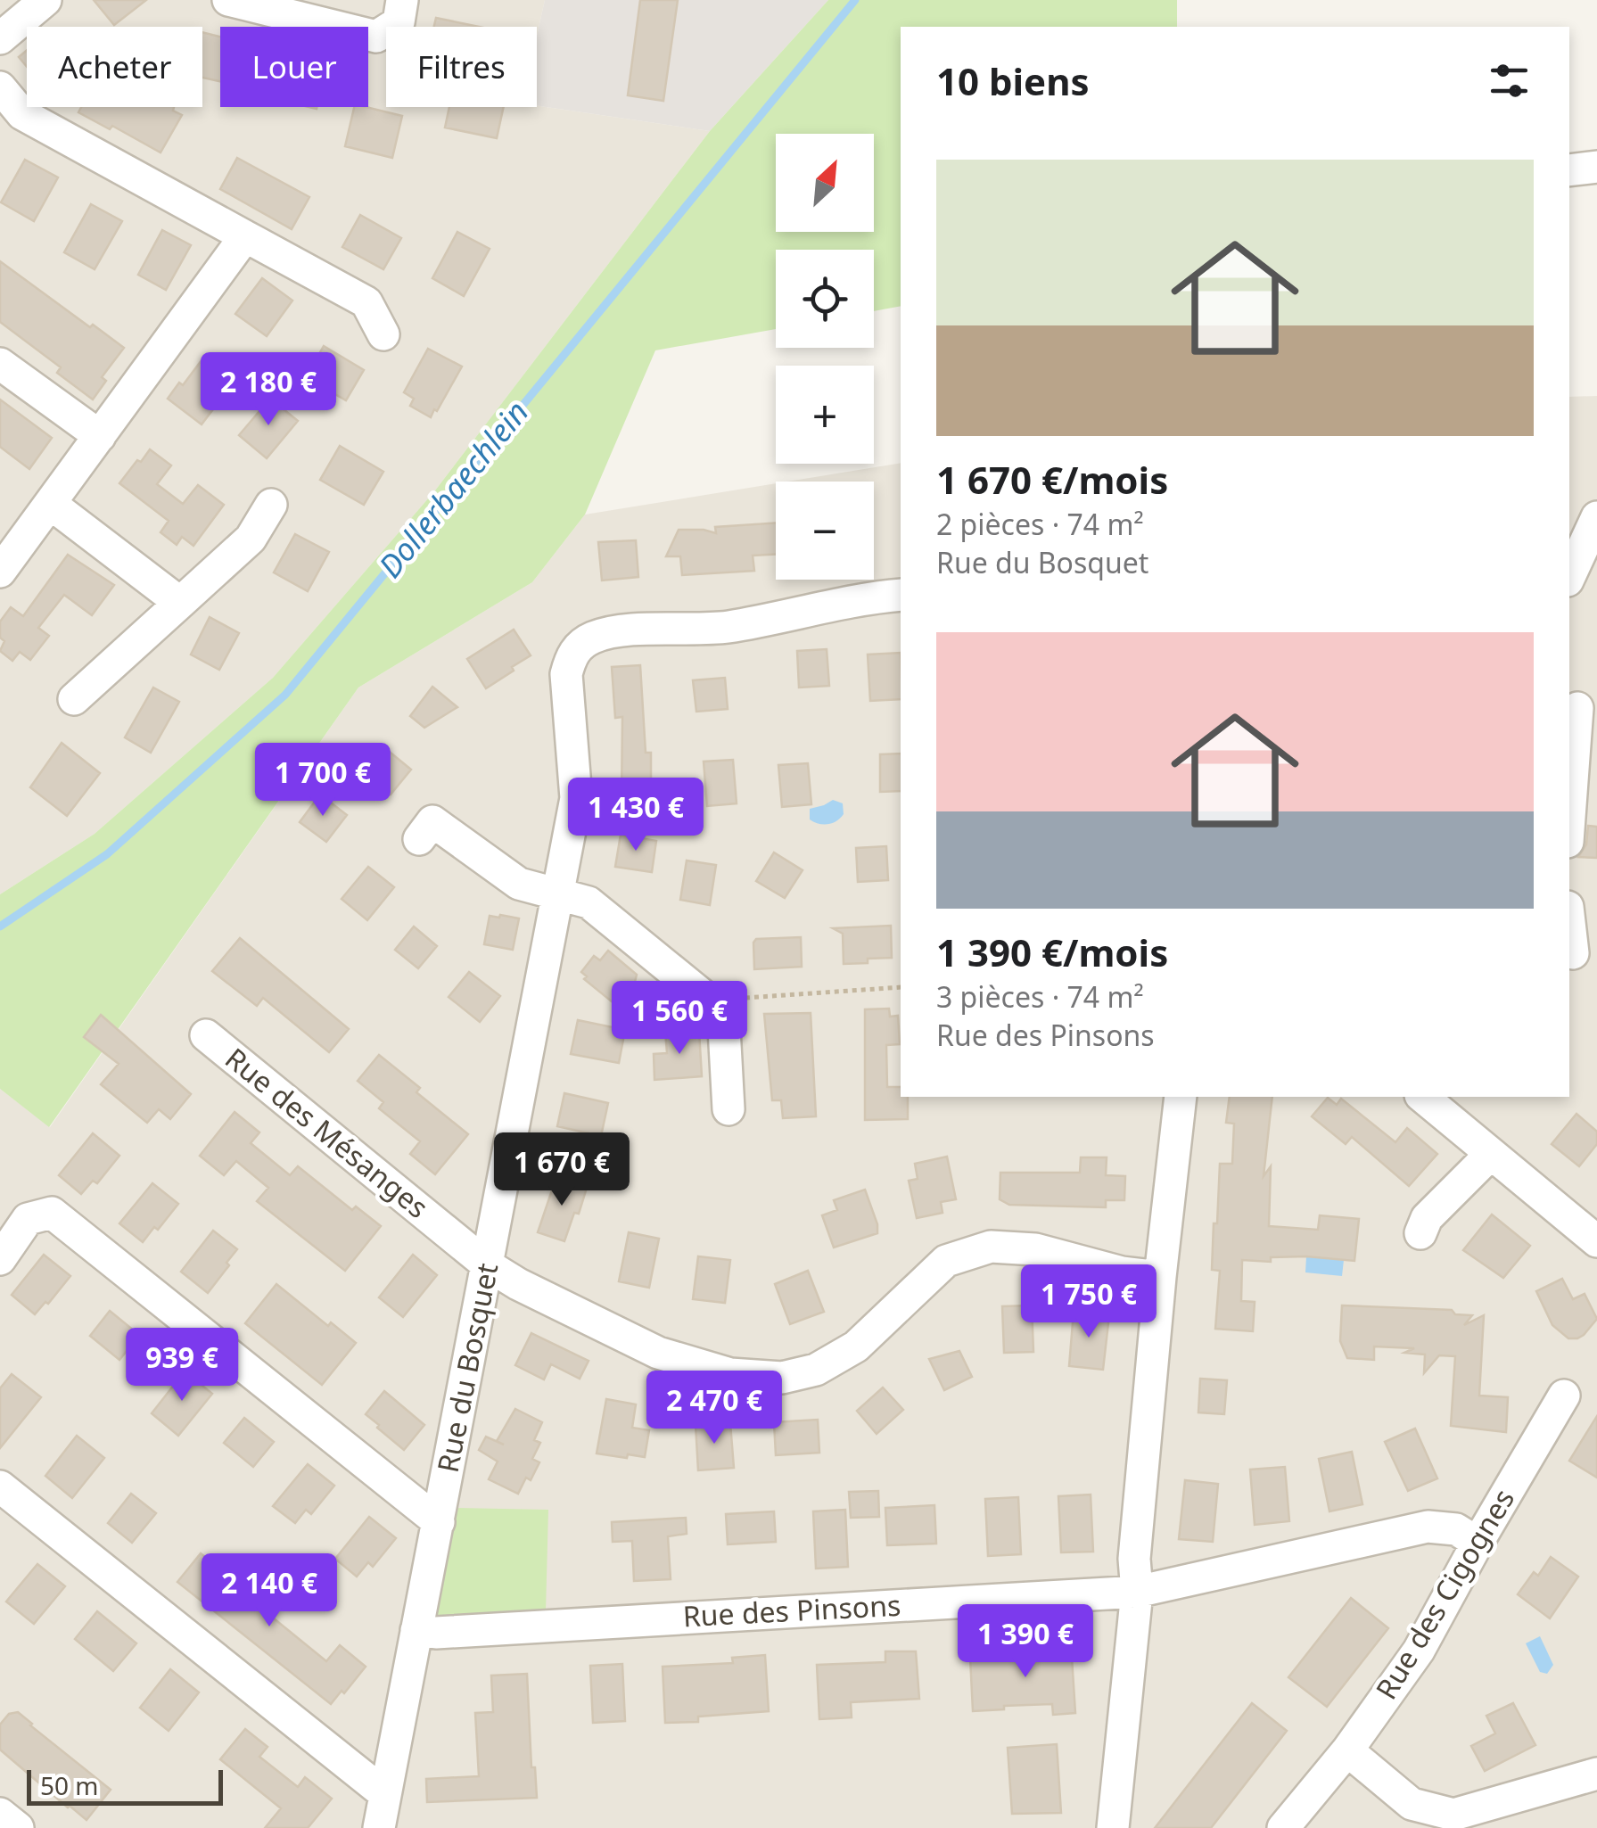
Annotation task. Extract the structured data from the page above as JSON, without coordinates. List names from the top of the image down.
{
  "streets": {
    "street": [
      "Rue des Mésanges",
      "Rue du Bosquet",
      "Rue des Cigognes",
      "Rue des Pinsons"
    ]
  },
  "crossings": [
    ["Rue des Mésanges", "Rue du Bosquet"],
    ["Rue du Bosquet", "Rue des Pinsons"],
    ["Rue des Cigognes", "Rue des Pinsons"]
  ],
  "water": ["Dollerbaechlein"],
  "scale_bar": "50 m",
  "north": "top right",
  "page": {
    "chip": ["Acheter", "Louer", "Filtres"],
    "heading": "10 biens",
    "map_buttons": ["+", "−"],
    "list": [
      {
        "name": "1 670 €/mois",
        "note": "2 pièces · 74 m² · Rue du Bosquet"
      },
      {
        "name": "1 390 €/mois",
        "note": "3 pièces · 74 m² · Rue des Pinsons"
      }
    ],
    "price": [
      "2 180 €",
      "1 700 €",
      "1 430 €",
      "1 560 €",
      "1 670 €",
      "1 750 €",
      "939 €",
      "2 470 €",
      "2 140 €",
      "1 390 €"
    ],
    "scale": "50 m"
  }
}
